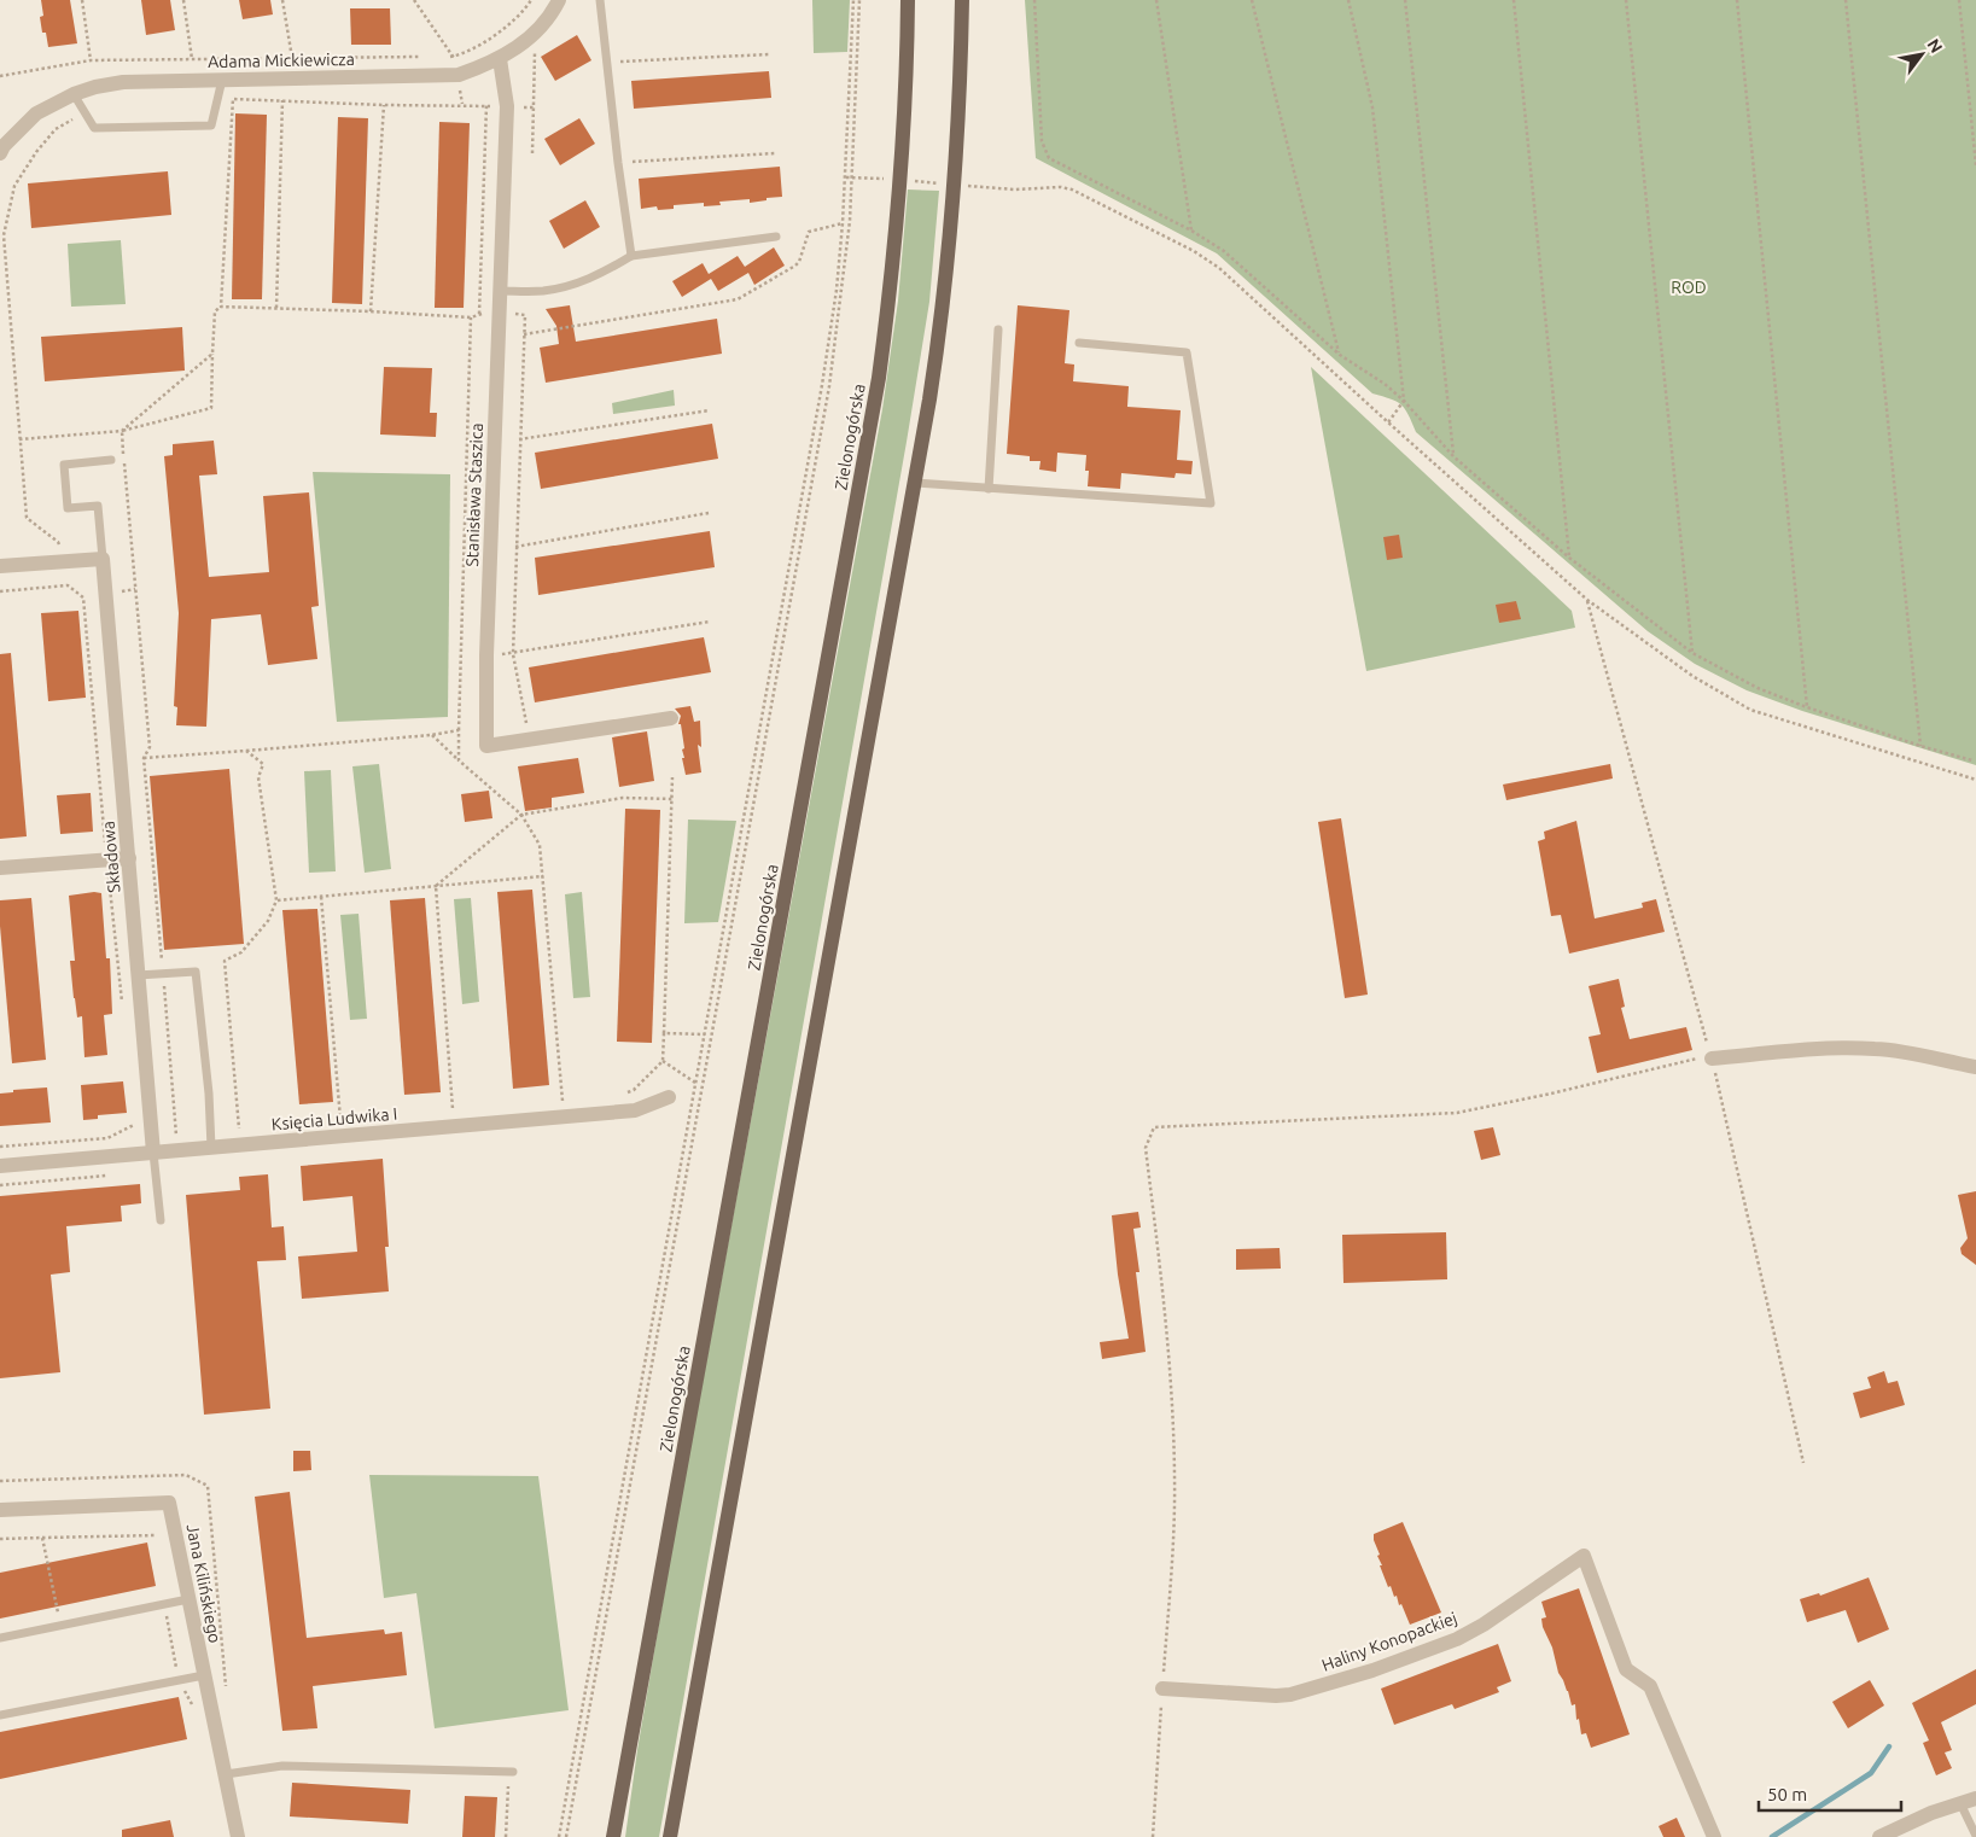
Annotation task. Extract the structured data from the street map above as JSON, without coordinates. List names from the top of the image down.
{
  "streets": {
    "main road": ["Zielonogórska"],
    "street": [
      "Adama Mickiewicza",
      "Stanisława Staszica",
      "Składowa",
      "Księcia Ludwika I",
      "Jana Kilińskiego",
      "Haliny Konopackiej"
    ]
  },
  "crossings": [
    ["Adama Mickiewicza", "Stanisława Staszica"],
    ["Składowa", "Księcia Ludwika I"]
  ],
  "parks": ["ROD"],
  "scale_bar": "50 m",
  "north": "top right"
}
